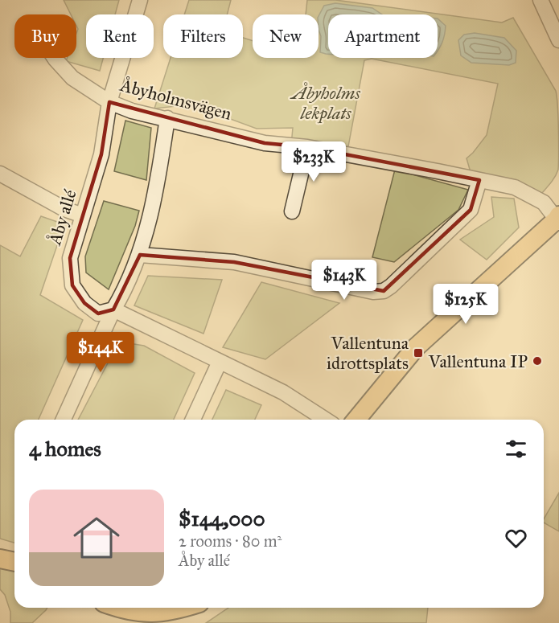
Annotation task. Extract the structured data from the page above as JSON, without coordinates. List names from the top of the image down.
{
  "streets": {
    "street": ["Åbyholmsvägen", "Åby allé"]
  },
  "crossings": [
    ["Åbyholmsvägen", "Åby allé"]
  ],
  "parks": ["Åbyholms lekplats"],
  "places": {
    "transit": ["Vallentuna idrottsplats"],
    "other": ["Vallentuna IP"]
  },
  "page": {
    "chip": [
      "Buy",
      "Rent",
      "Filters",
      "New",
      "Apartment"
    ],
    "price": [
      "$233K",
      "$143K",
      "$125K",
      "$144K"
    ],
    "heading": "4 homes",
    "list": [
      {
        "name": "$144,000",
        "note": "2 rooms · 80 m² · Åby allé"
      }
    ]
  }
}
